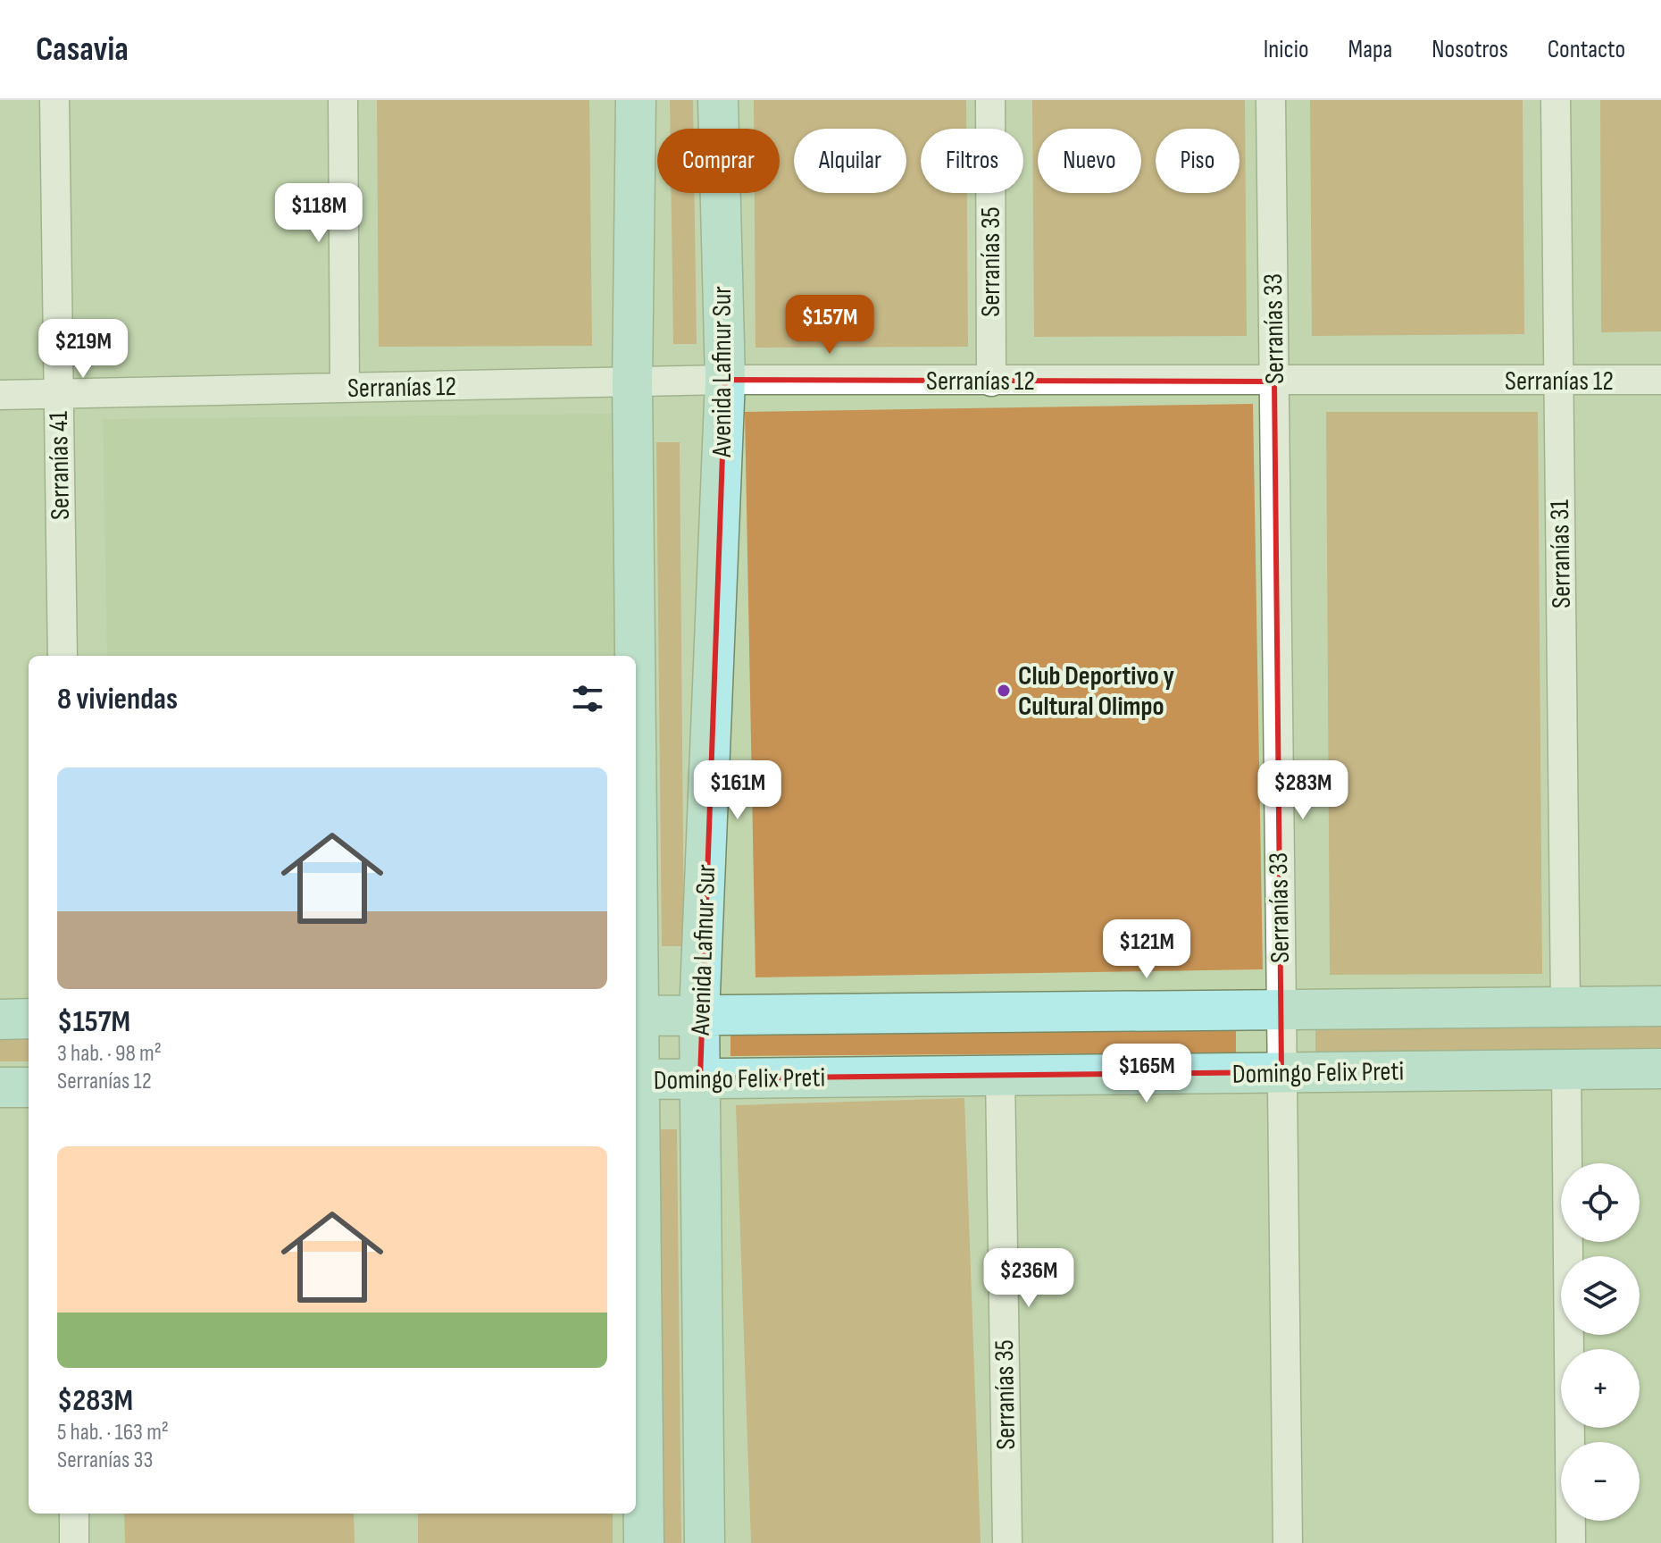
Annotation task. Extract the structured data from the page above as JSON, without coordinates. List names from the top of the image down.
{
  "streets": {
    "main road": ["Avenida Lafinur Sur", "Domingo Felix Preti"],
    "street": [
      "Serranías 35",
      "Serranías 33",
      "Serranías 12",
      "Serranías 41",
      "Serranías 31"
    ]
  },
  "crossings": [
    ["Serranías 35", "Serranías 12"],
    ["Serranías 35", "Domingo Felix Preti"],
    ["Serranías 33", "Serranías 12"],
    ["Serranías 33", "Domingo Felix Preti"],
    ["Avenida Lafinur Sur", "Serranías 12"],
    ["Avenida Lafinur Sur", "Domingo Felix Preti"],
    ["Serranías 12", "Serranías 41"],
    ["Serranías 12", "Serranías 31"]
  ],
  "places": ["Club Deportivo y Cultural Olimpo"],
  "page": {
    "header": "Casavia",
    "nav": [
      "Inicio",
      "Mapa",
      "Nosotros",
      "Contacto"
    ],
    "chip": [
      "Comprar",
      "Alquilar",
      "Filtros",
      "Nuevo",
      "Piso"
    ],
    "price": [
      "$118M",
      "$157M",
      "$219M",
      "$161M",
      "$283M",
      "$121M",
      "$165M",
      "$236M"
    ],
    "heading": "8 viviendas",
    "list": [
      {
        "name": "$157M",
        "note": "3 hab. · 98 m² · Serranías 12"
      },
      {
        "name": "$283M",
        "note": "5 hab. · 163 m² · Serranías 33"
      }
    ],
    "map_buttons": ["+", "−"]
  }
}
